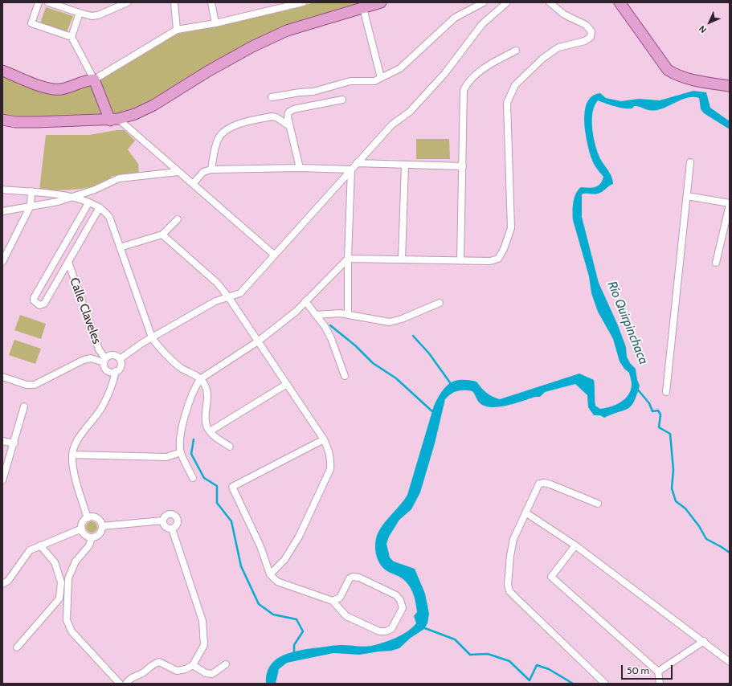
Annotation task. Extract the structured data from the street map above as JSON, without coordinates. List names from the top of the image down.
{
  "streets": {
    "street": ["Calle Claveles"]
  },
  "water": ["Río Quirpinchaca"],
  "scale_bar": "50 m",
  "north": "bottom left"
}
